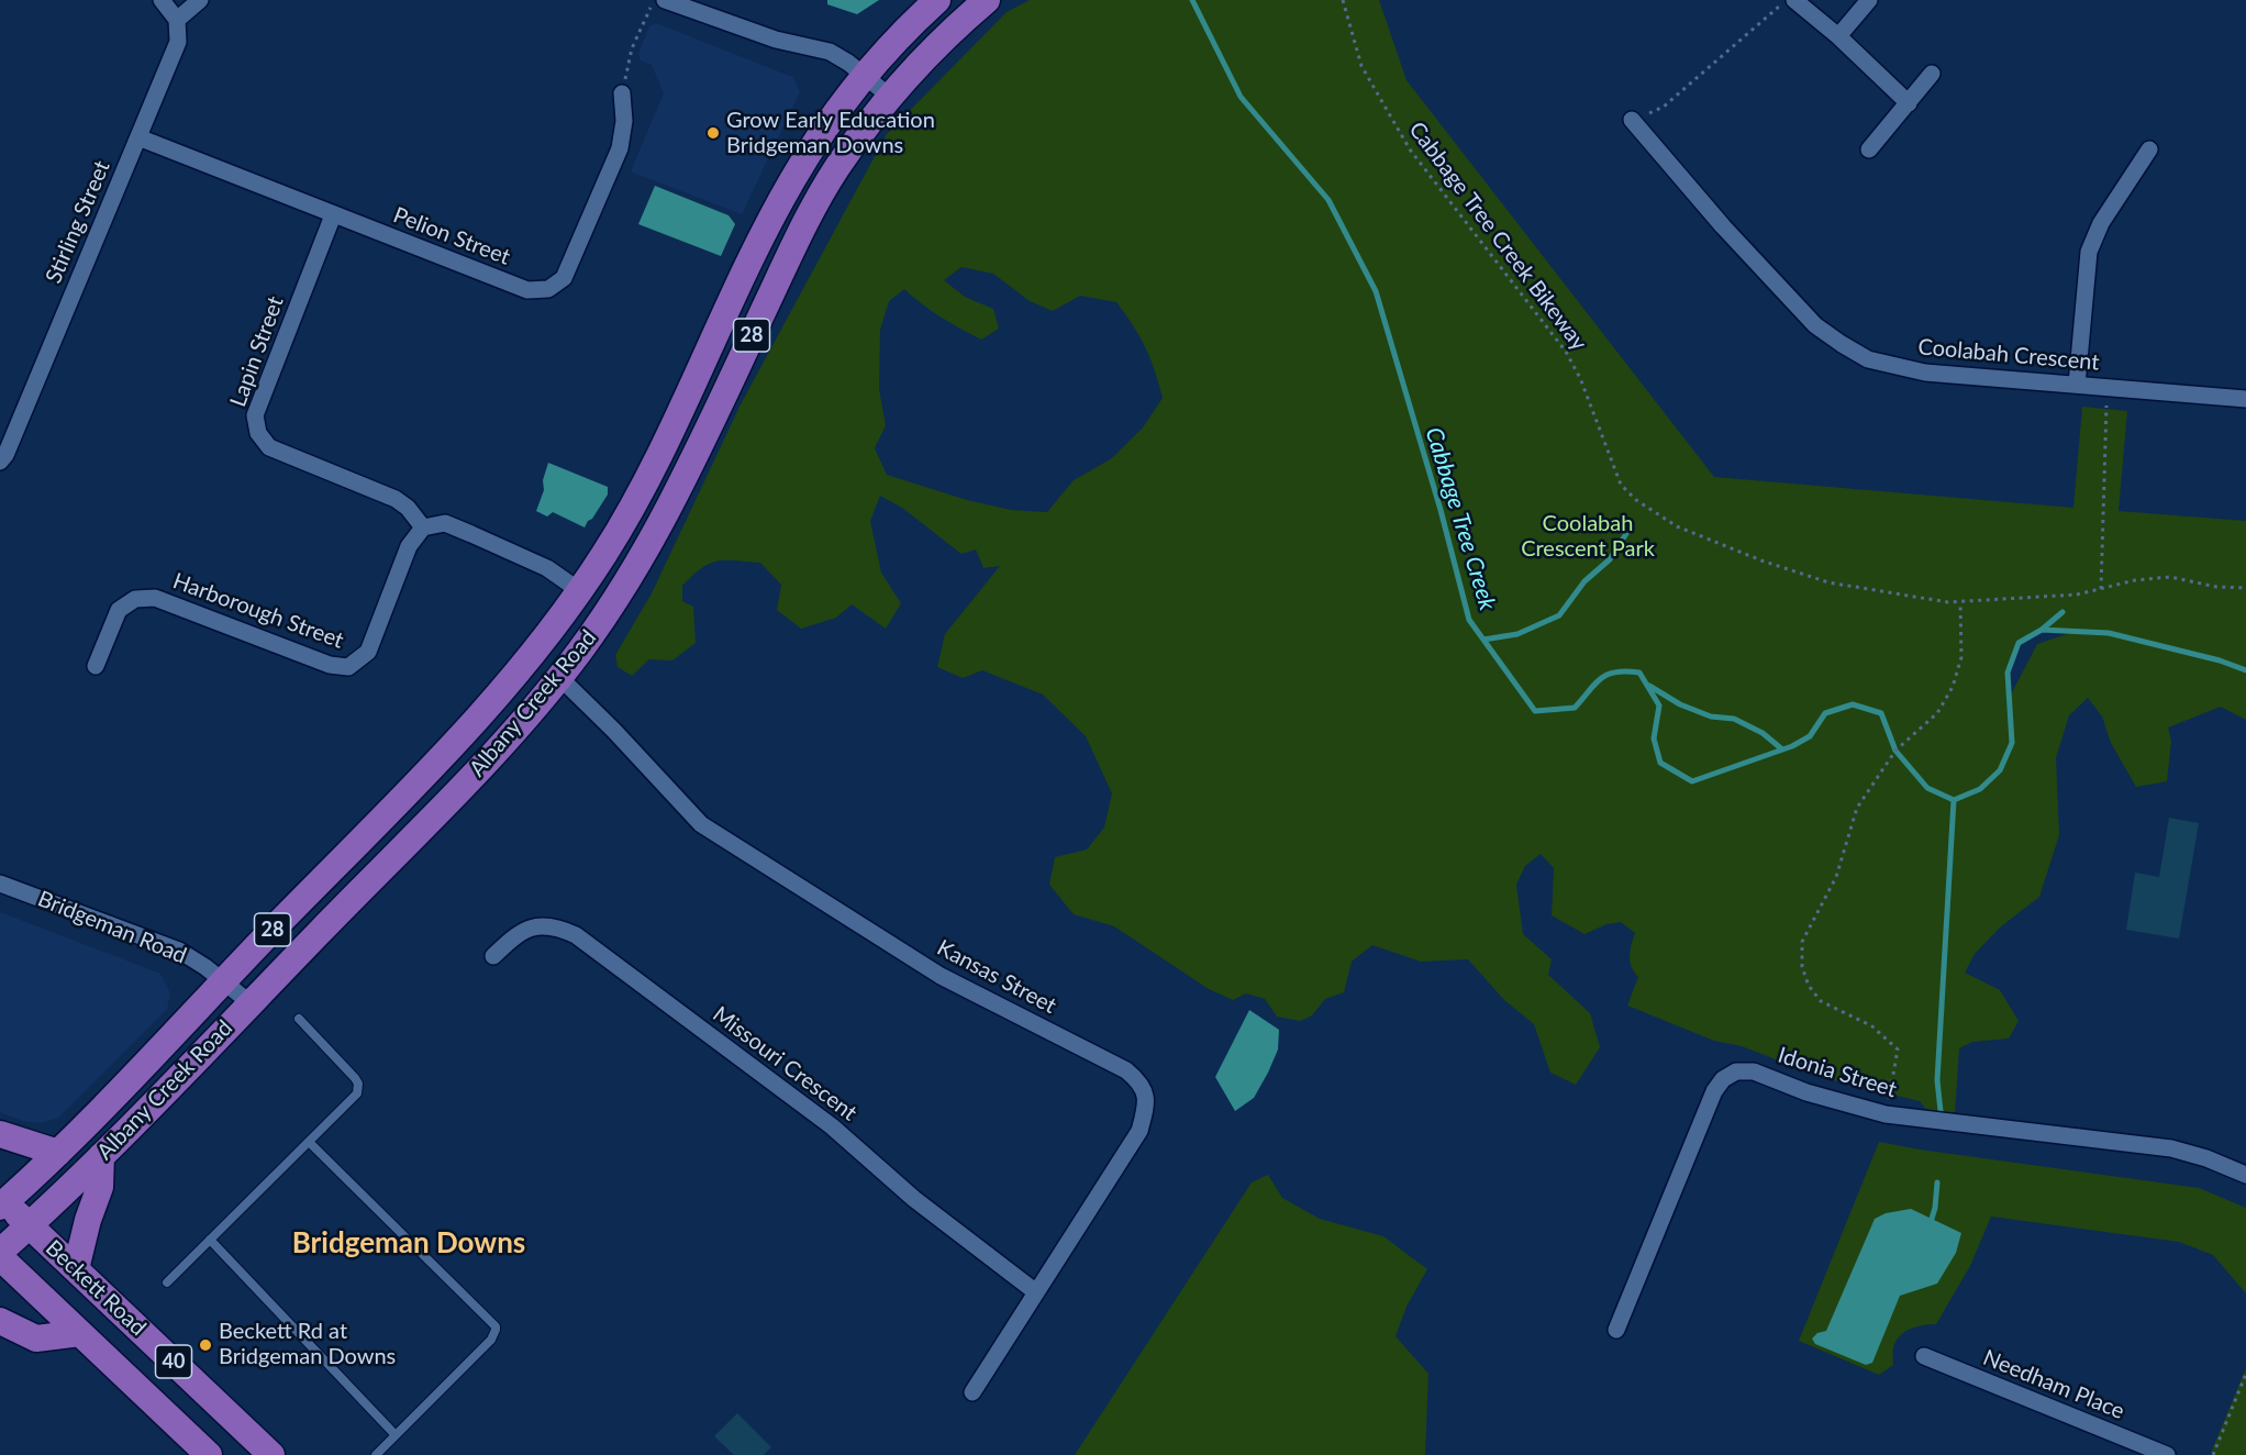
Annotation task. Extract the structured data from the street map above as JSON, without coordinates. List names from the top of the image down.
{
  "streets": {
    "main road": [
      "28",
      "Albany Creek Road",
      "Beckett Road",
      "40"
    ],
    "street": [
      "Stirling Street",
      "Pelion Street",
      "Lapin Street",
      "Coolabah Crescent",
      "Harborough Street",
      "Bridgeman Road",
      "Kansas Street",
      "Missouri Crescent",
      "Idonia Street",
      "Needham Place"
    ],
    "path": ["Cabbage Tree Creek Bikeway"]
  },
  "crossings": [
    ["Stirling Street", "Pelion Street"],
    ["Pelion Street", "Lapin Street"],
    ["Lapin Street", "Harborough Street"],
    ["Albany Creek Road", "Bridgeman Road"],
    ["Albany Creek Road", "Kansas Street"],
    ["Albany Creek Road", "Beckett Road"],
    ["Kansas Street", "Missouri Crescent"]
  ],
  "districts": ["Bridgeman Downs"],
  "water": ["Cabbage Tree Creek"],
  "parks": ["Coolabah Crescent Park"],
  "places": ["Grow Early Education Bridgeman Downs", "Beckett Rd at Bridgeman Downs"]
}
